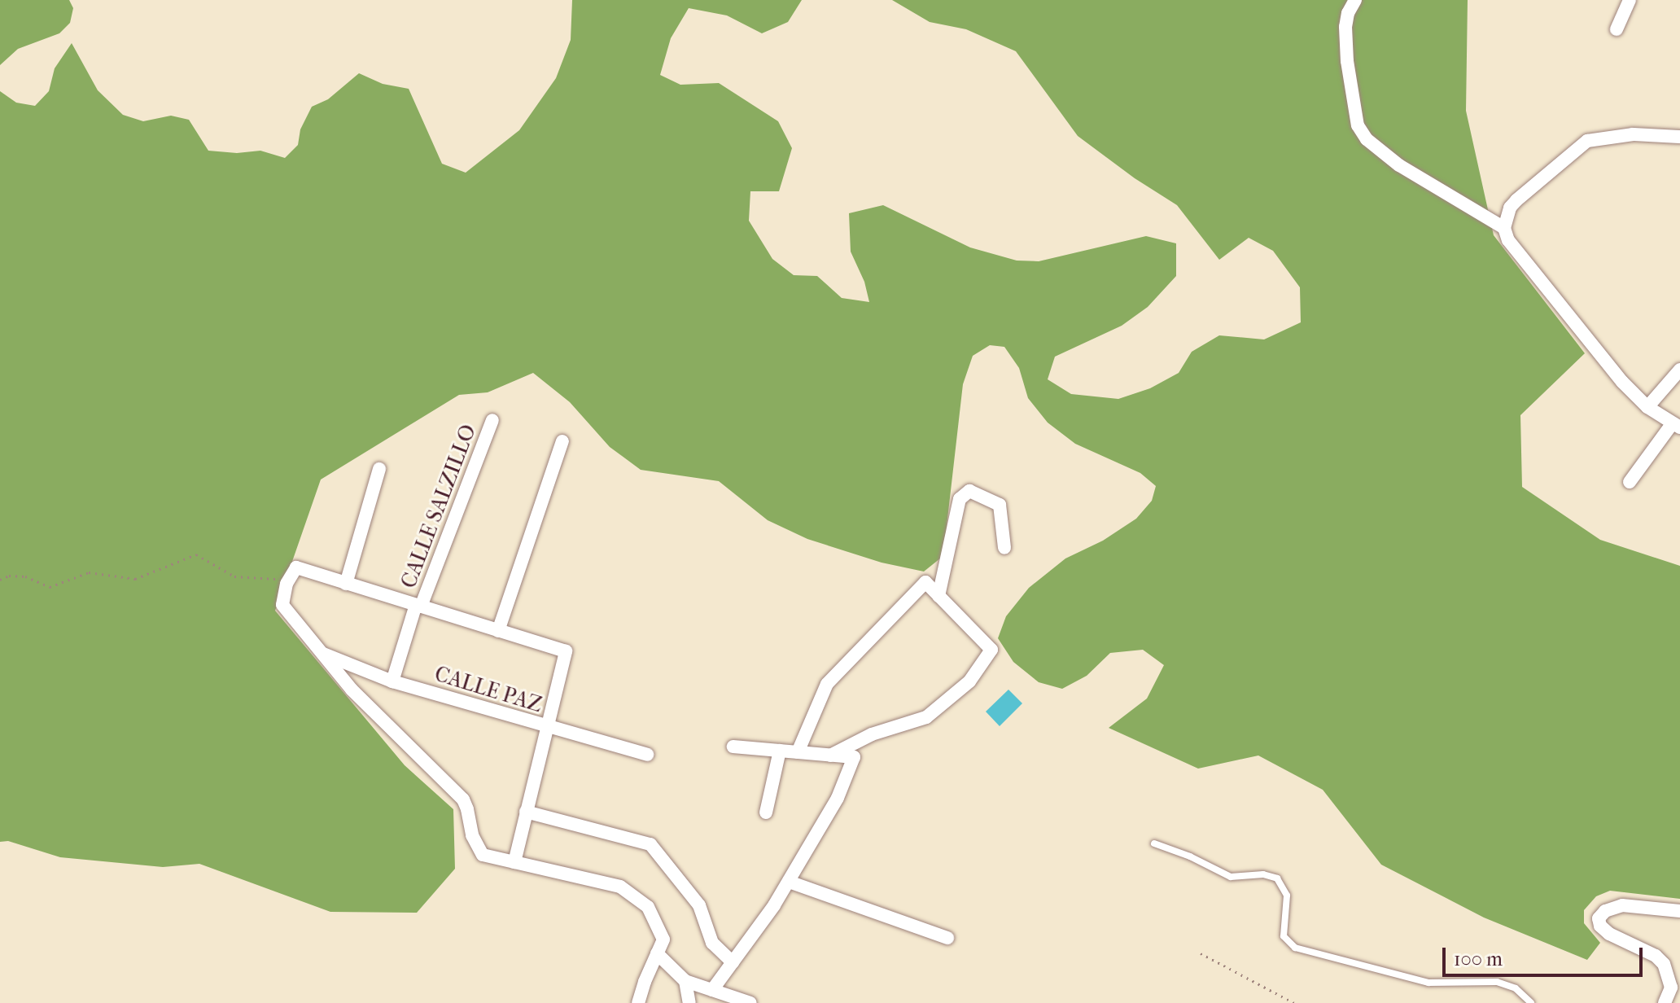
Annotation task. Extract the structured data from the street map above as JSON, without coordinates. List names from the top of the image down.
{
  "streets": {
    "street": ["CALLE SALZILLO", "CALLE PAZ"]
  },
  "crossings": [
    ["CALLE SALZILLO", "CALLE PAZ"]
  ],
  "scale_bar": "100 m"
}
